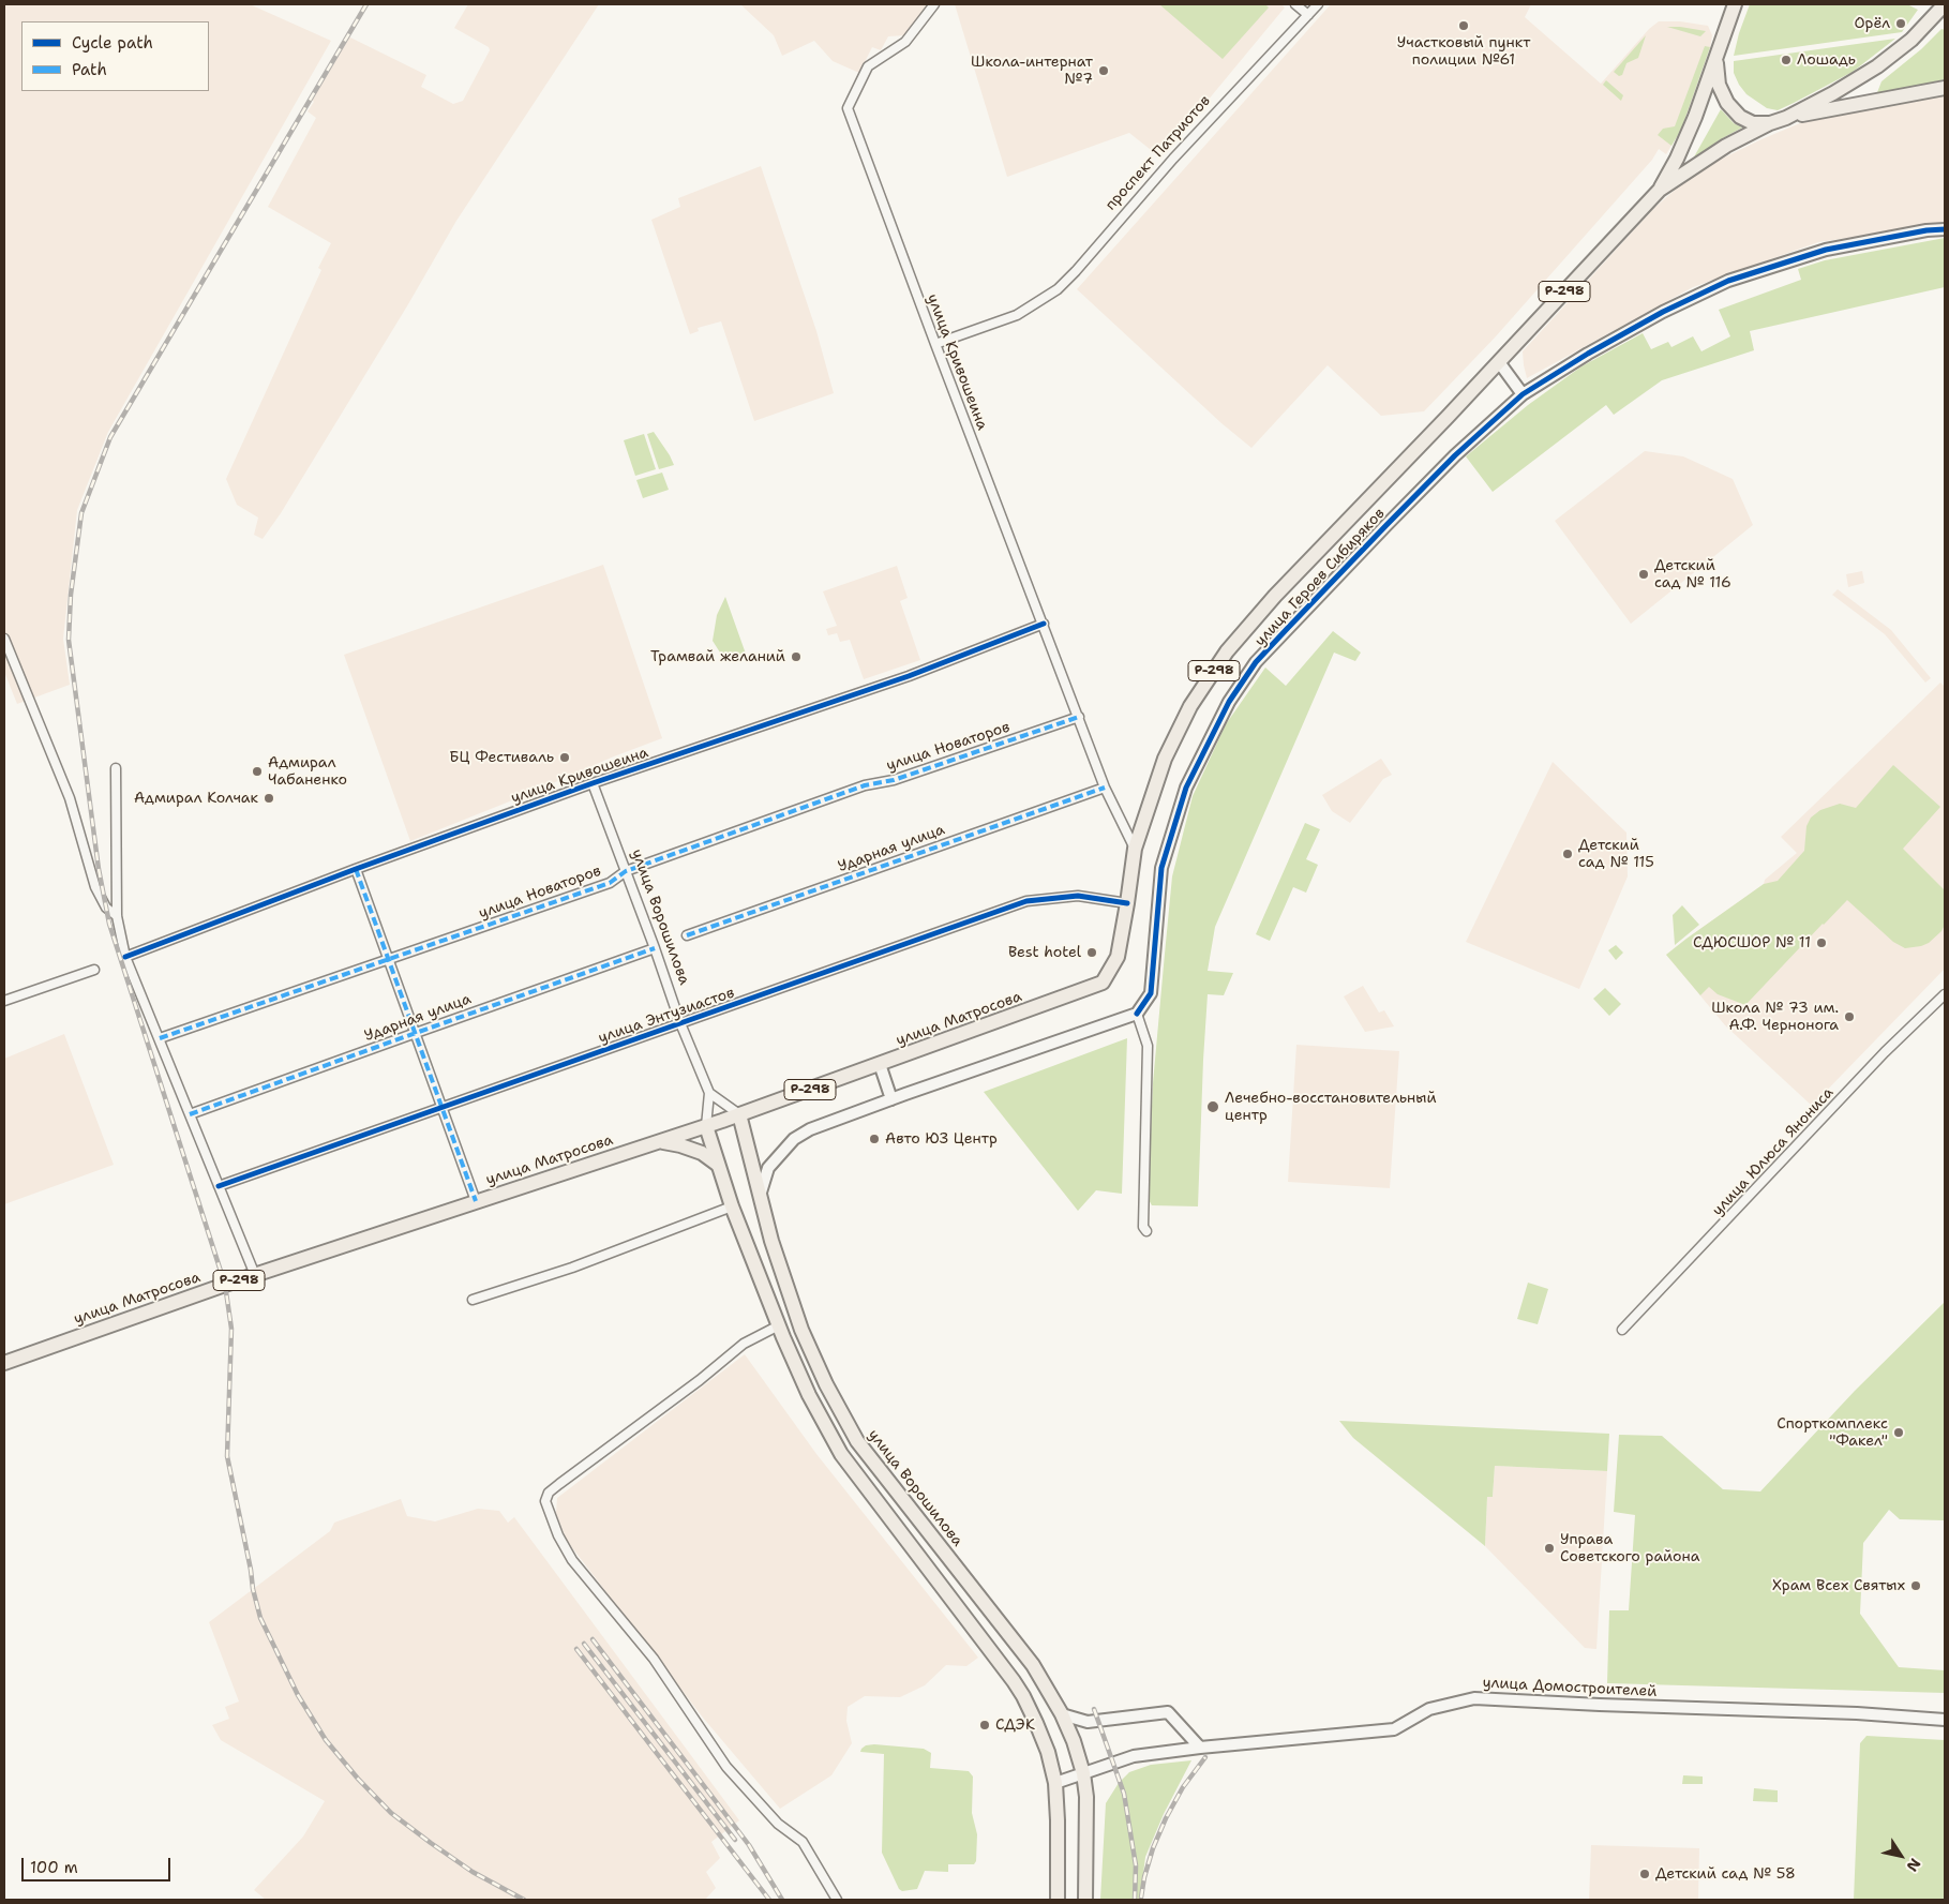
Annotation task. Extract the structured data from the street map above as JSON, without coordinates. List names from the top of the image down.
{
  "streets": {
    "main road": [
      "Р-298",
      "улица Героев Сибиряков",
      "улица Ворошилова",
      "улица Матросова"
    ],
    "street": [
      "проспект Патриотов",
      "улица Кривошеина",
      "улица Новаторов",
      "Ударная улица",
      "улица Энтузиастов",
      "улица Юлюса Янониса",
      "улица Домостроителей"
    ]
  },
  "crossings": [
    ["проспект Патриотов", "улица Кривошеина"],
    ["Р-298", "улица Героев Сибиряков"],
    ["улица Кривошеина", "улица Героев Сибиряков"],
    ["улица Кривошеина", "улица Новаторов"],
    ["улица Кривошеина", "Ударная улица"],
    ["улица Кривошеина", "улица Ворошилова"],
    ["улица Героев Сибиряков", "улица Энтузиастов"],
    ["улица Героев Сибиряков", "улица Матросова"],
    ["улица Новаторов", "улица Ворошилова"],
    ["Ударная улица", "улица Ворошилова"],
    ["улица Ворошилова", "улица Энтузиастов"],
    ["улица Ворошилова", "улица Матросова"],
    ["улица Ворошилова", "улица Домостроителей"]
  ],
  "places": [
    "Орёл",
    "Участковый пункт полиции №61",
    "Лошадь",
    "Школа-интернат №7",
    "Детский сад № 116",
    "Трамвай желаний",
    "БЦ Фестиваль",
    "Адмирал Чабаненко",
    "Адмирал Колчак",
    "Детский сад № 115",
    "СДЮСШОР № 11",
    "Best hotel",
    "Школа № 73 им. А.Ф. Чернонога",
    "Лечебно-восстановительный центр",
    "Авто ЮЗ Центр",
    "Спорткомплекс \"Факел\"",
    "Управа Советского района",
    "Храм Всех Святых",
    "СДЭК",
    "Детский сад № 58"
  ],
  "legend": ["Cycle path", "Path"],
  "scale_bar": "100 m",
  "north": "bottom right"
}
